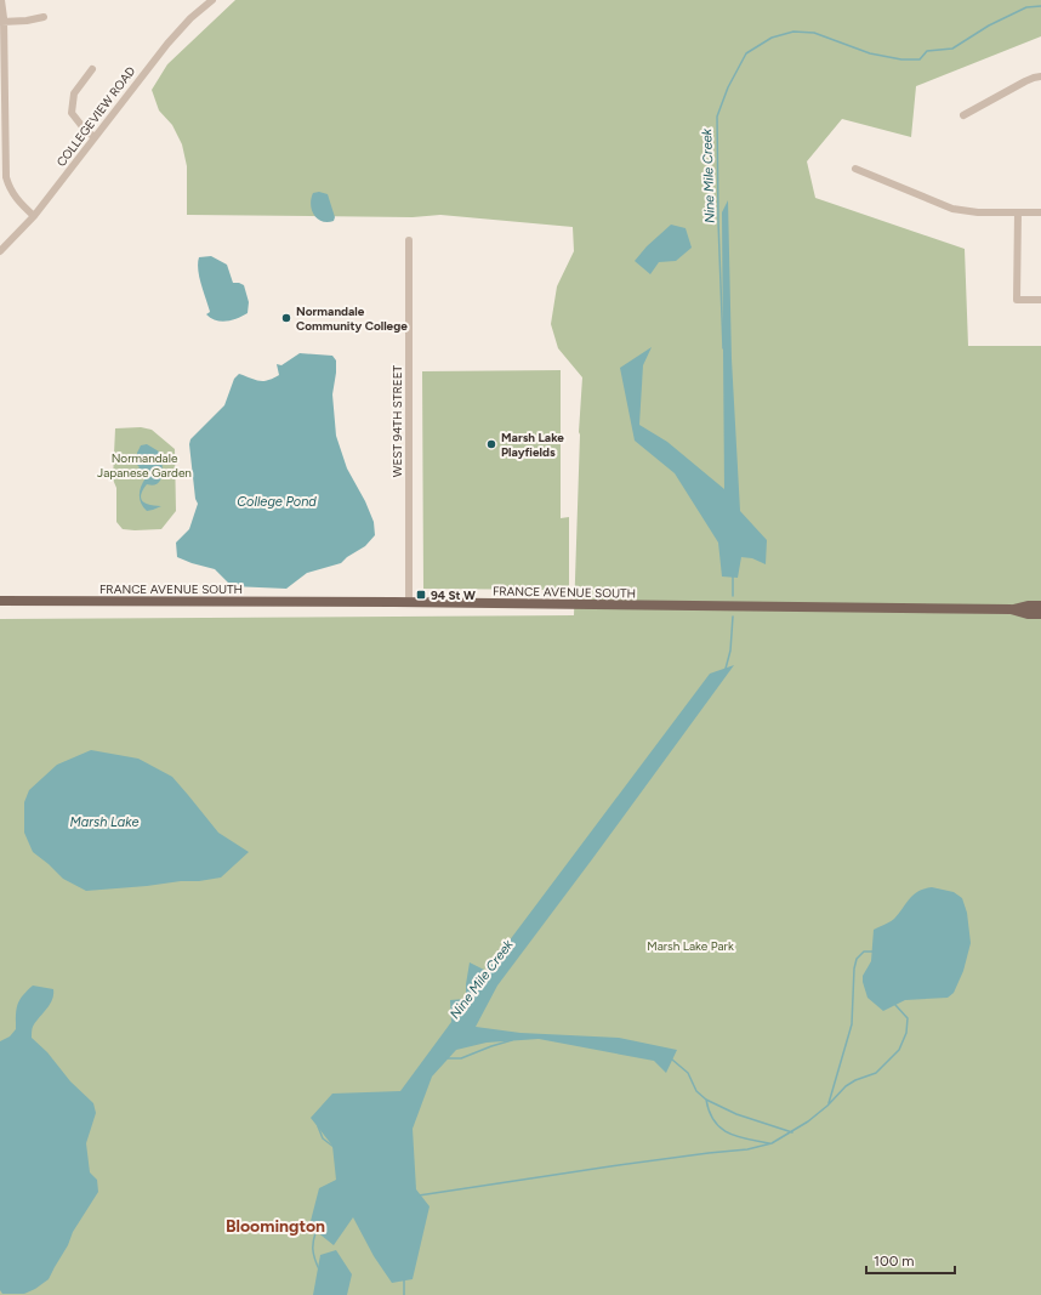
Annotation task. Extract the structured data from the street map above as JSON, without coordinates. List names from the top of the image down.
{
  "streets": {
    "main road": ["FRANCE AVENUE SOUTH"],
    "street": ["COLLEGEVIEW ROAD", "WEST 94TH STREET"]
  },
  "crossings": [
    ["WEST 94TH STREET", "FRANCE AVENUE SOUTH"]
  ],
  "districts": ["Bloomington"],
  "water": ["Nine Mile Creek", "College Pond", "Marsh Lake"],
  "parks": ["Normandale Japanese Garden", "Marsh Lake Park"],
  "places": {
    "other": ["Normandale Community College", "Marsh Lake Playfields"],
    "transit": ["94 St W"]
  },
  "scale_bar": "100 m"
}
